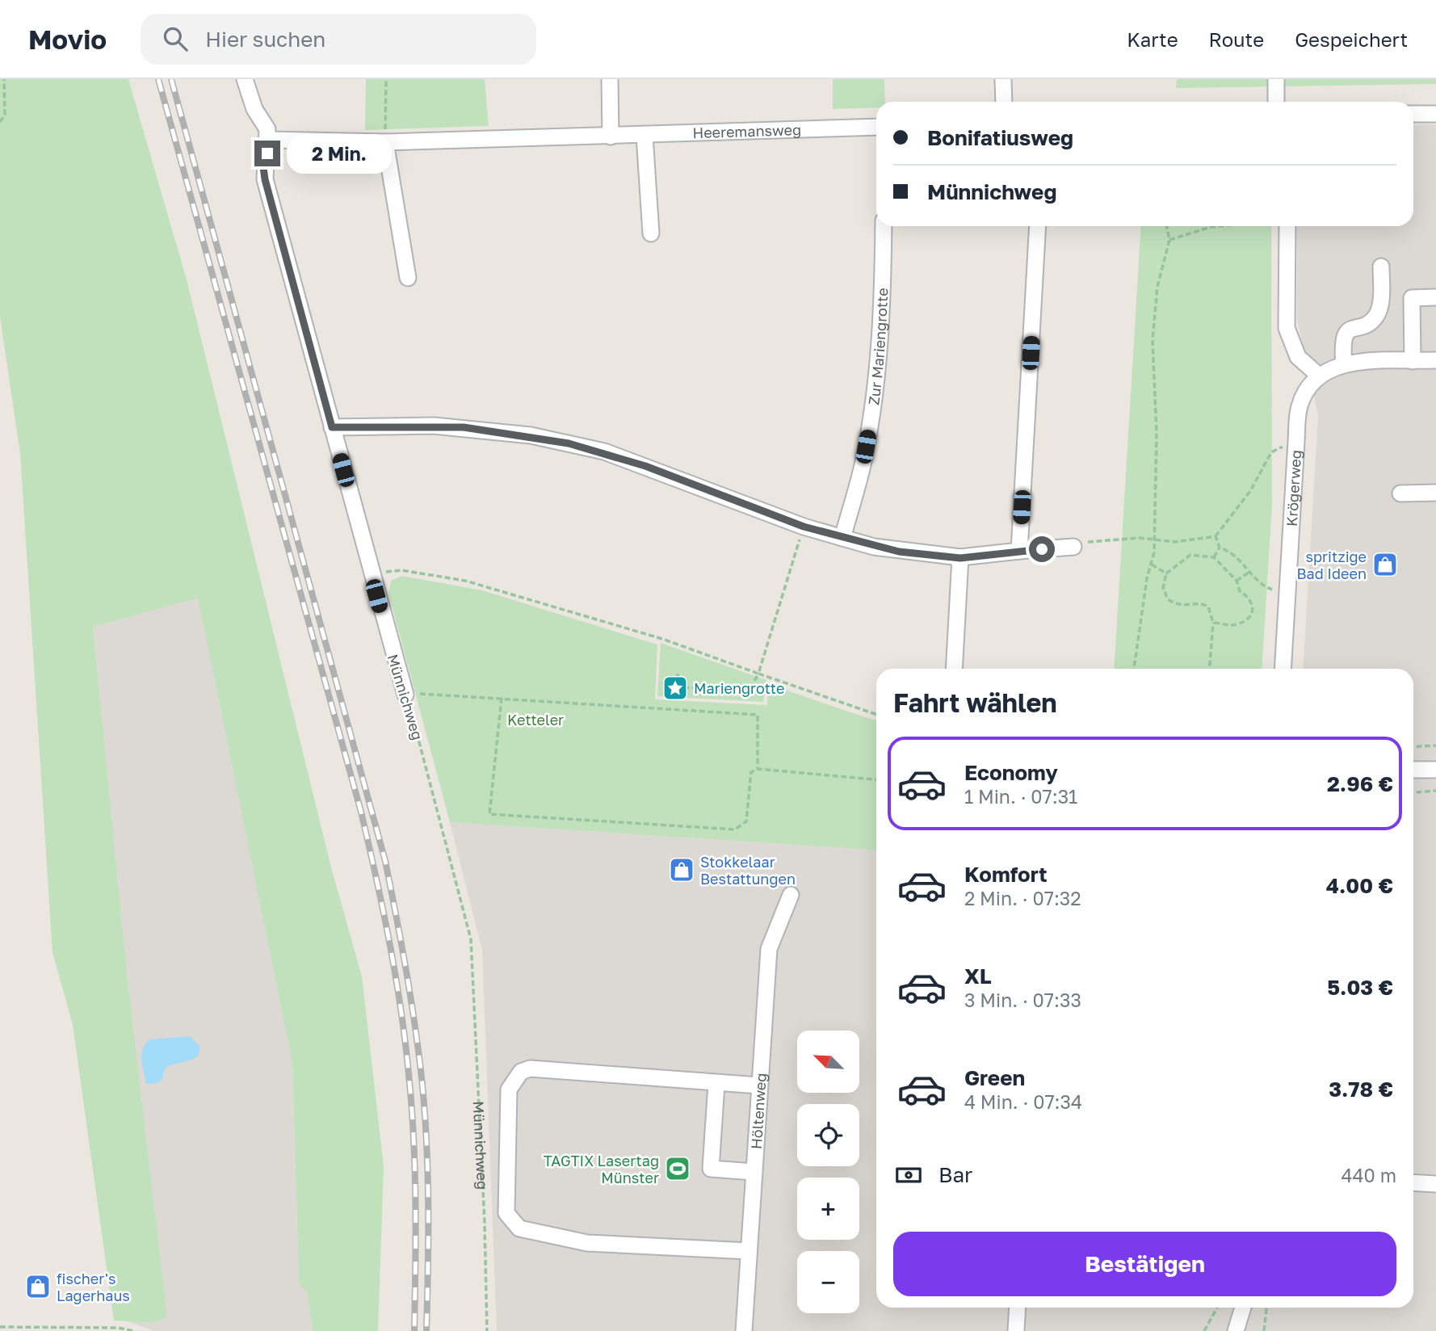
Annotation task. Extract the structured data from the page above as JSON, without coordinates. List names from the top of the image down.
{
  "streets": {
    "street": [
      "Heeremansweg",
      "Zur Mariengrotte",
      "Krögerweg",
      "Münnichweg",
      "Höltenweg"
    ]
  },
  "crossings": [
    ["Heeremansweg", "Münnichweg"]
  ],
  "parks": ["Ketteler"],
  "places": {
    "shop": ["spritzige Bad Ideen", "Stokkelaar Bestattungen", "fischer's Lagerhaus"],
    "place": ["Mariengrotte"],
    "sports": ["TAGTIX Lasertag Münster"]
  },
  "north": "top left",
  "page": {
    "header": "Movio",
    "search": "Hier suchen",
    "nav": ["Karte", "Route", "Gespeichert"],
    "banner": ["Bonifatiusweg", "Münnichweg"],
    "bubble": "2 Min.",
    "heading": "Fahrt wählen",
    "list": [
      {
        "name": "Economy",
        "note": "1 Min. · 07:31",
        "value": "2.96 €"
      },
      {
        "name": "Komfort",
        "note": "2 Min. · 07:32",
        "value": "4.00 €"
      },
      {
        "name": "XL",
        "note": "3 Min. · 07:33",
        "value": "5.03 €"
      },
      {
        "name": "Green",
        "note": "4 Min. · 07:34",
        "value": "3.78 €"
      }
    ],
    "map_buttons": ["+", "−"],
    "pay": ["Bar", "440 m"],
    "buttons": "Bestätigen"
  }
}
